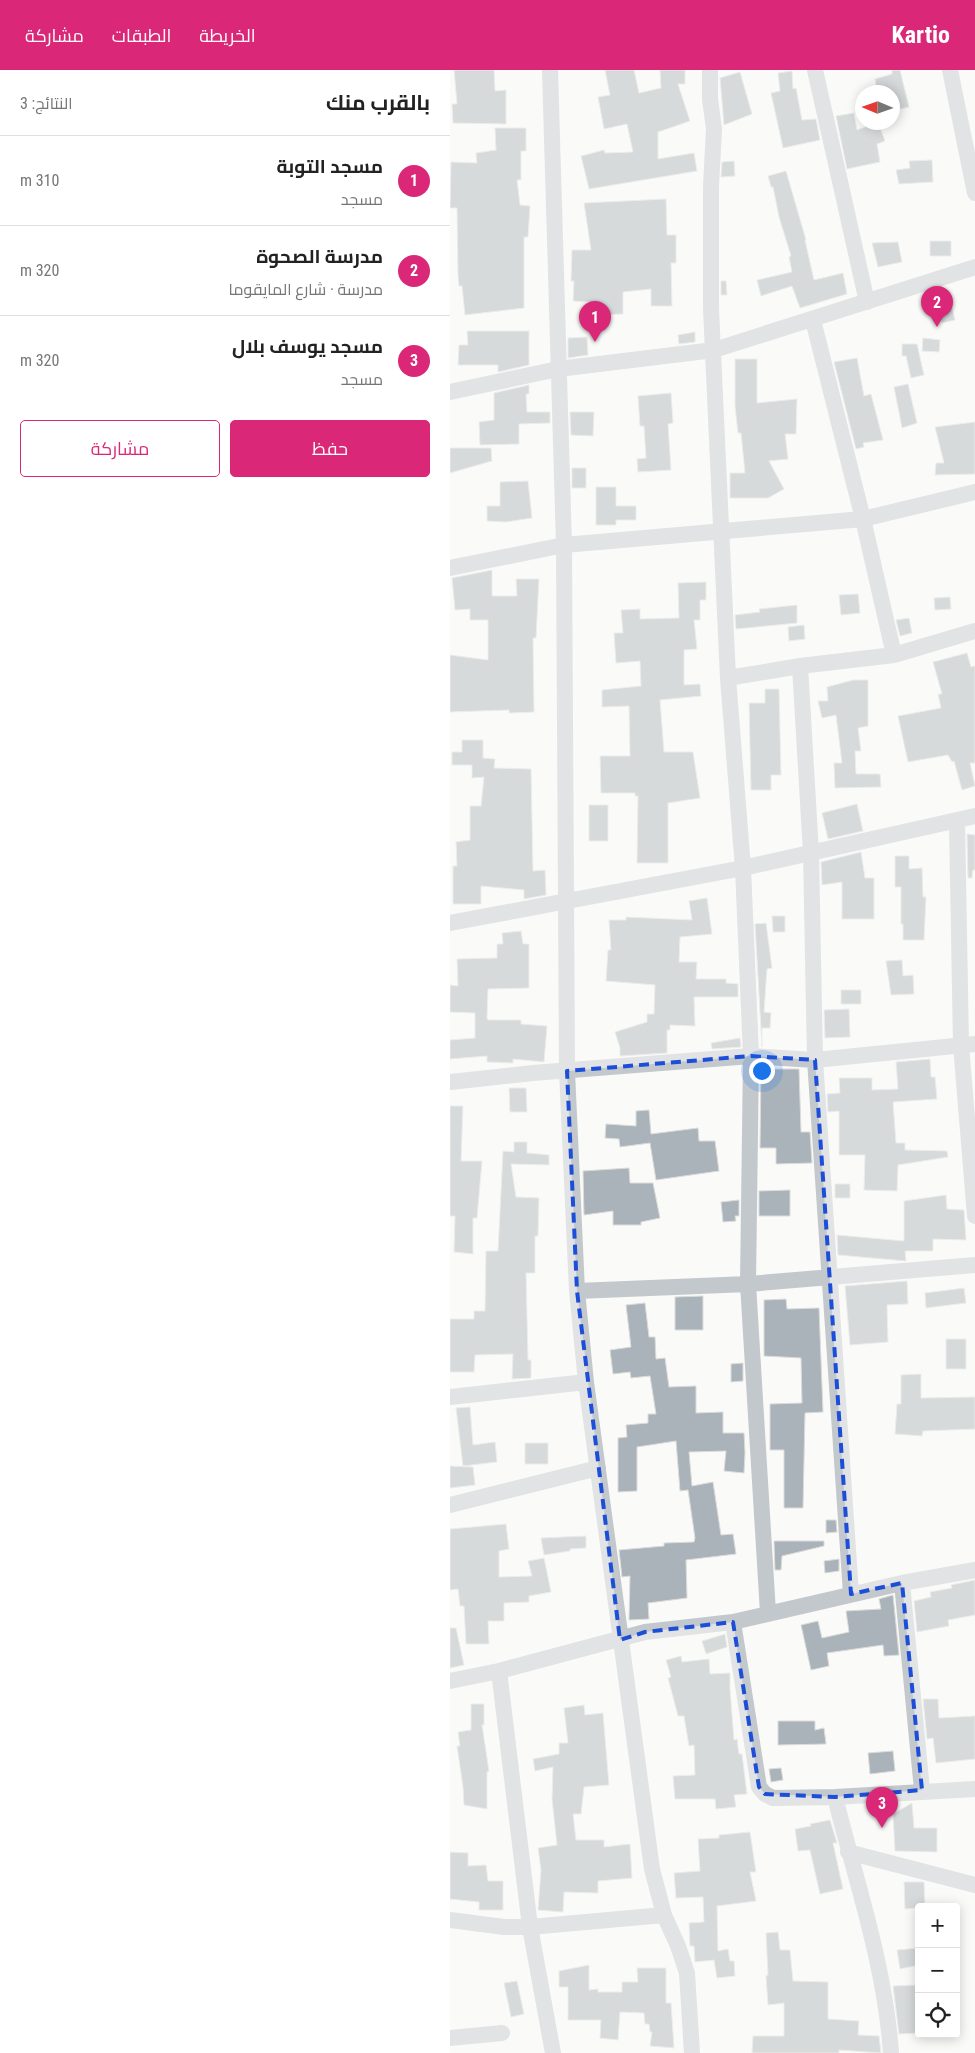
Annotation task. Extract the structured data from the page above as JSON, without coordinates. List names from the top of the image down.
{
  "north": "left",
  "page": {
    "header": "Kartio",
    "nav": ["الخريطة", "الطبقات", "مشاركة"],
    "heading": ["بالقرب منك", "النتائج: 3"],
    "list": [
      {
        "mark": "1",
        "name": "مسجد التوبة",
        "note": "مسجد",
        "value": "310 m"
      },
      {
        "mark": "2",
        "name": "مدرسة الصحوة",
        "note": "مدرسة · شارع المايقوما",
        "value": "320 m"
      },
      {
        "mark": "3",
        "name": "مسجد يوسف بلال",
        "note": "مسجد",
        "value": "320 m"
      }
    ],
    "pins": ["2", "1", "3"],
    "buttons": ["حفظ", "مشاركة"],
    "map_buttons": ["+", "−"]
  }
}
